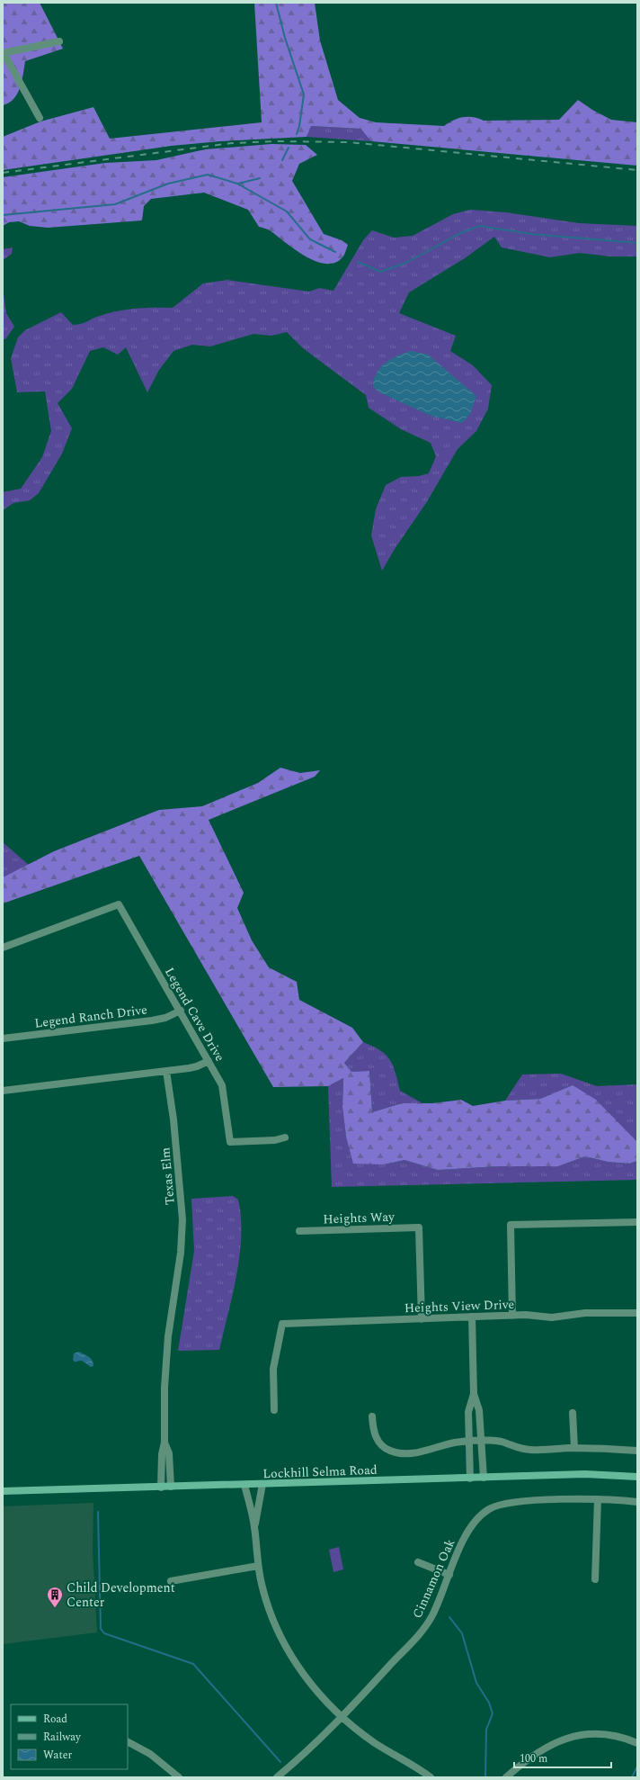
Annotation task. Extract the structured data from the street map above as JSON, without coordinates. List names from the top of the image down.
{
  "streets": {
    "main road": ["Lockhill Selma Road"],
    "street": [
      "Legend Cave Drive",
      "Legend Ranch Drive",
      "Texas Elm",
      "Heights Way",
      "Heights View Drive",
      "Cinnamon Oak"
    ]
  },
  "crossings": [
    ["Legend Cave Drive", "Legend Ranch Drive"],
    ["Texas Elm", "Lockhill Selma Road"],
    ["Heights Way", "Heights View Drive"]
  ],
  "places": {
    "building": ["Child Development Center"]
  },
  "legend": ["Road", "Railway", "Water"],
  "scale_bar": "100 m"
}
